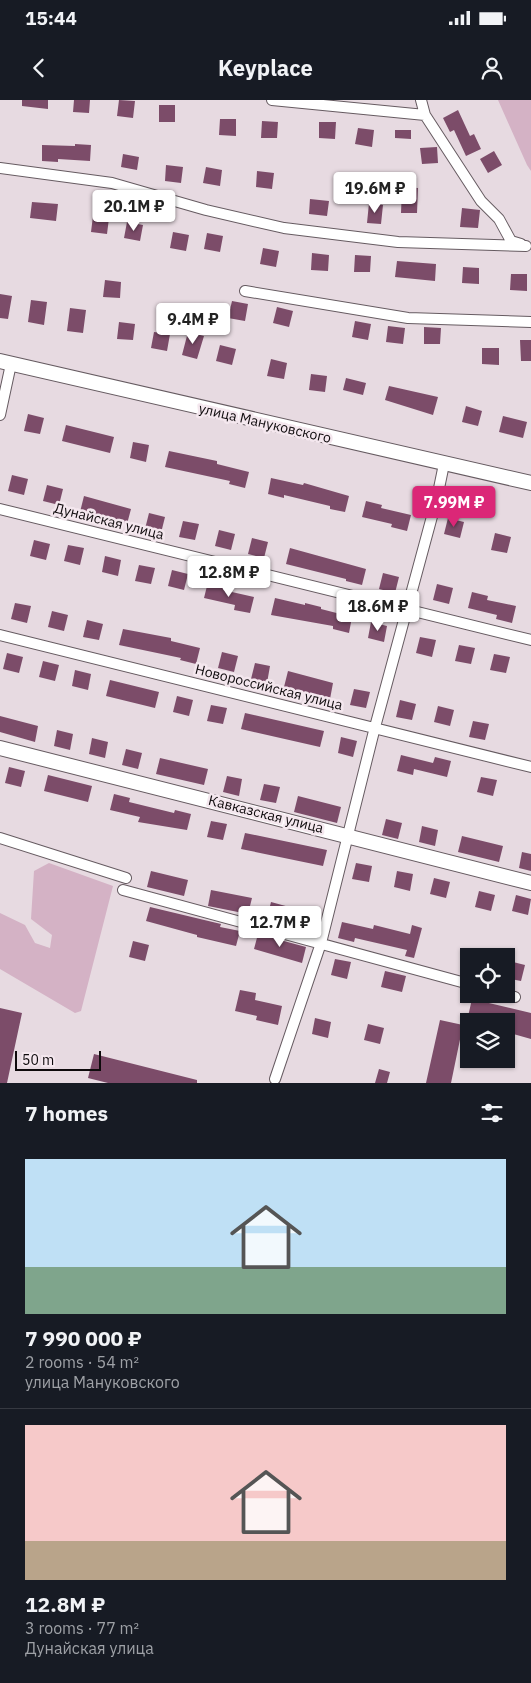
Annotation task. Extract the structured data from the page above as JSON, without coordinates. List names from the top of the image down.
{
  "streets": {
    "street": [
      "улица Мануковского",
      "Дунайская улица",
      "Новороссийская улица",
      "Кавказская улица"
    ]
  },
  "scale_bar": "50 m",
  "page": {
    "status": "15:44",
    "header": "Keyplace",
    "price": [
      "19.6M ₽",
      "20.1M ₽",
      "9.4M ₽",
      "7.99M ₽",
      "12.8M ₽",
      "18.6M ₽",
      "12.7M ₽"
    ],
    "scale": "50 m",
    "heading": "7 homes",
    "list": [
      {
        "name": "7 990 000 ₽",
        "note": "2 rooms · 54 m² · улица Мануковского"
      },
      {
        "name": "12.8M ₽",
        "note": "3 rooms · 77 m² · Дунайская улица"
      }
    ]
  }
}
